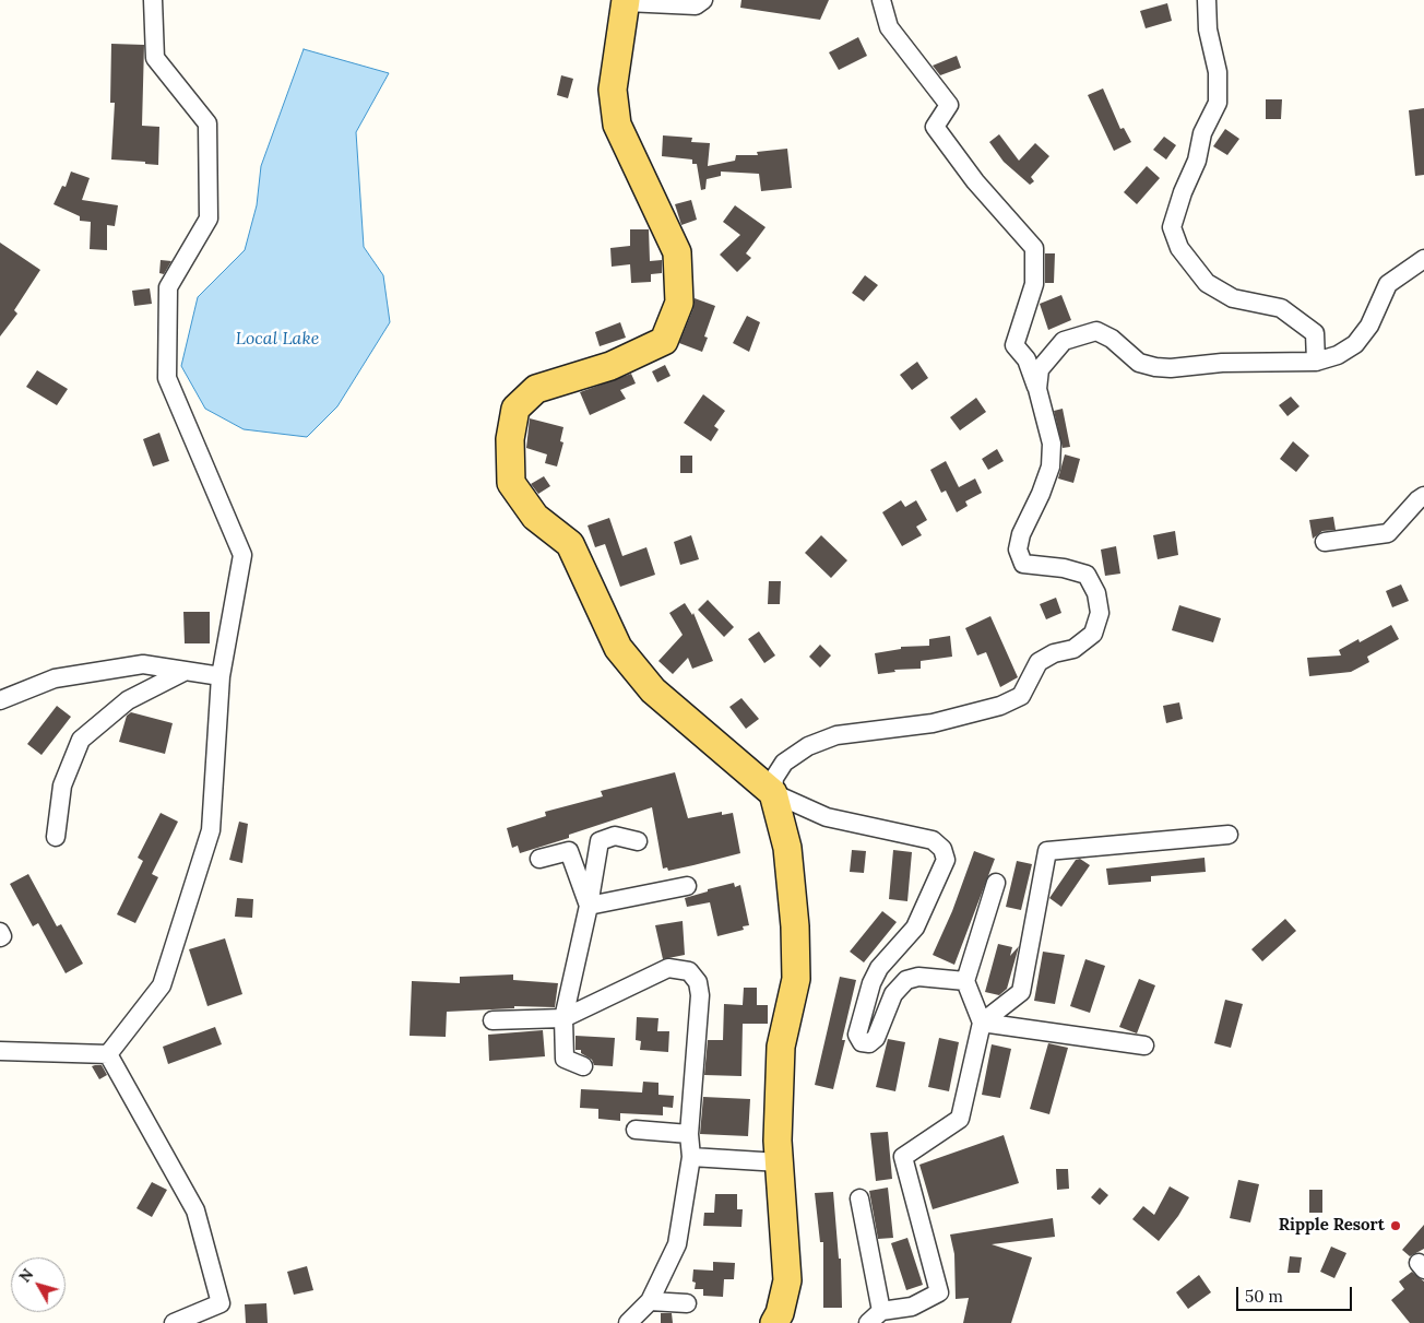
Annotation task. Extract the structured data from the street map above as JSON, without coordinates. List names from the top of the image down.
{
  "water": ["Local Lake"],
  "places": ["Ripple Resort"],
  "scale_bar": "50 m",
  "north": "top left"
}
